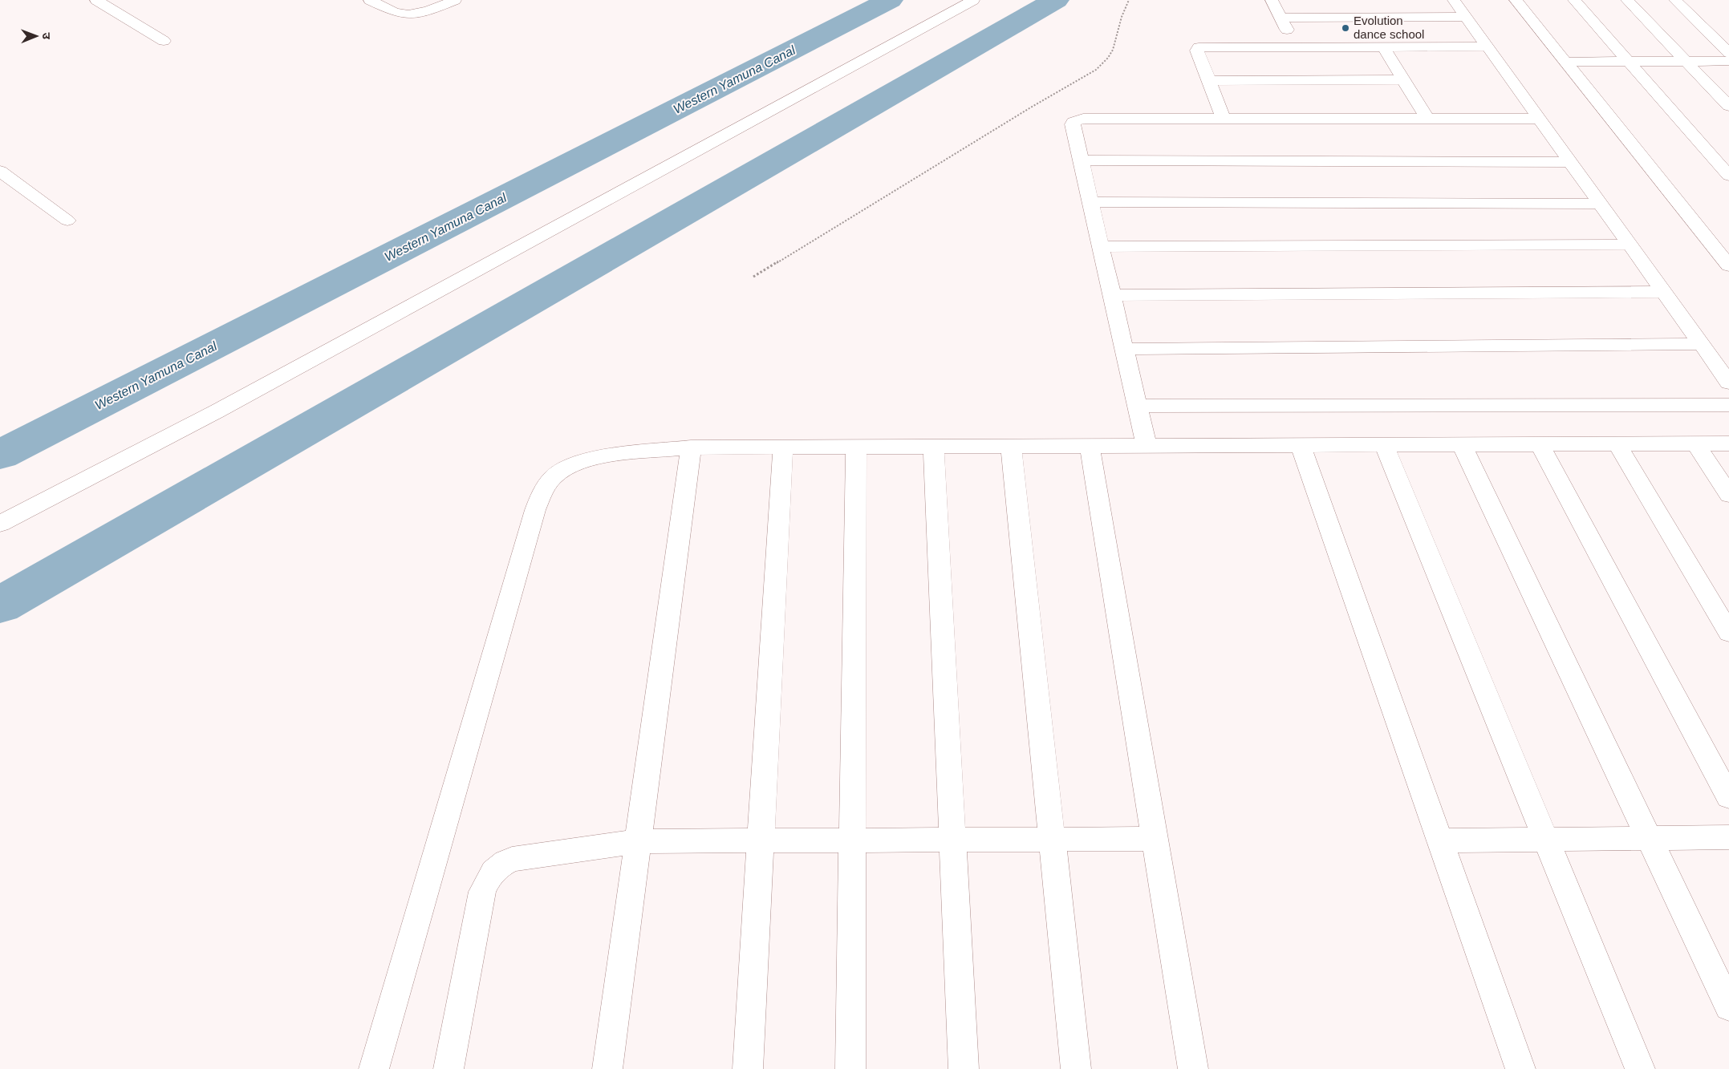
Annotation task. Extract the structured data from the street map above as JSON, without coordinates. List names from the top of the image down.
{
  "water": ["Western Yamuna Canal"],
  "places": ["Evolution dance school"],
  "north": "right"
}
